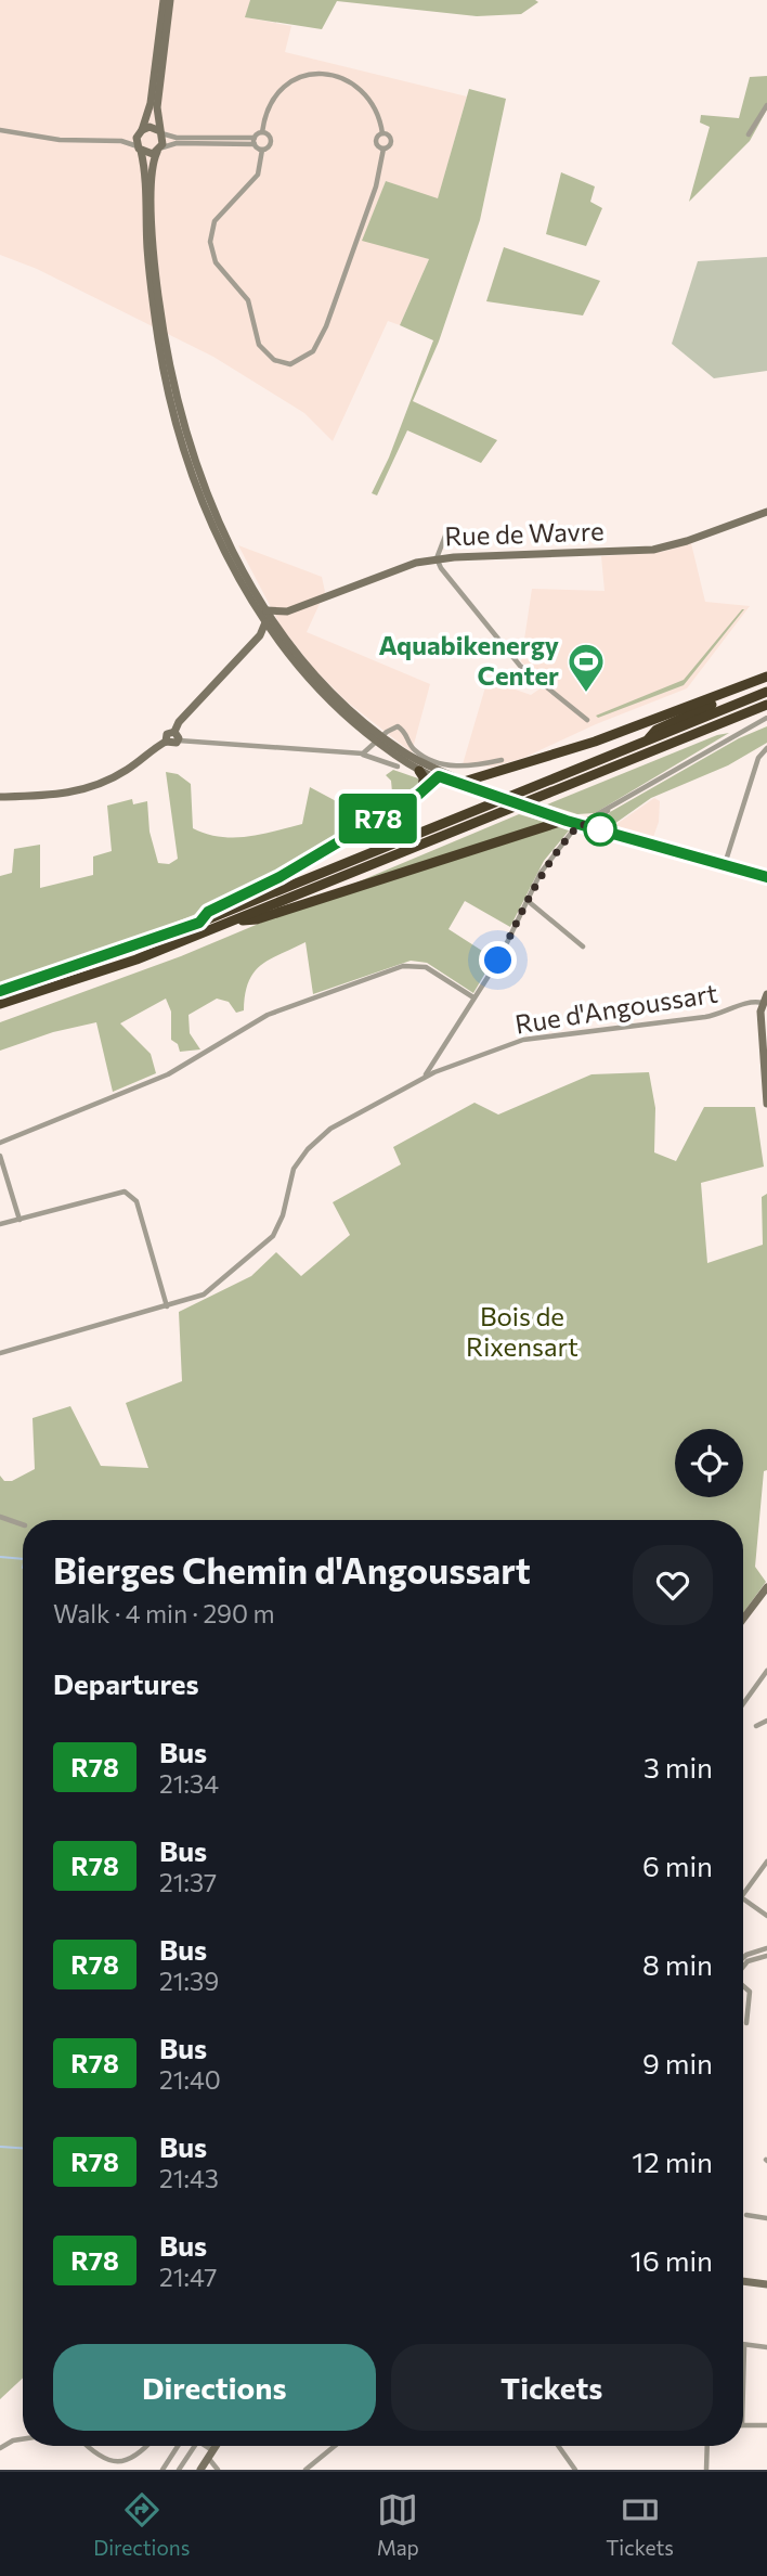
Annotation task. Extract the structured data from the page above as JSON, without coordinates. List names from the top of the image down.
{
  "streets": {
    "main road": ["Rue de Wavre"],
    "street": ["Rue d'Angoussart"]
  },
  "parks": ["Bois de Rixensart"],
  "places": {
    "sports": ["Aquabikenergy Center"]
  },
  "lines": ["bus line R78"],
  "page": {
    "on_map": "R78",
    "heading": [
      ["Bierges Chemin d'Angoussart", "Walk · 4 min · 290 m"],
      "Departures"
    ],
    "list": [
      {
        "mark": "R78",
        "name": "Bus",
        "note": "21:34",
        "value": "3 min"
      },
      {
        "mark": "R78",
        "name": "Bus",
        "note": "21:37",
        "value": "6 min"
      },
      {
        "mark": "R78",
        "name": "Bus",
        "note": "21:39",
        "value": "8 min"
      },
      {
        "mark": "R78",
        "name": "Bus",
        "note": "21:40",
        "value": "9 min"
      },
      {
        "mark": "R78",
        "name": "Bus",
        "note": "21:43",
        "value": "12 min"
      },
      {
        "mark": "R78",
        "name": "Bus",
        "note": "21:47",
        "value": "16 min"
      }
    ],
    "buttons": ["Directions", "Tickets"],
    "tabs": ["Directions", "Map", "Tickets"]
  }
}
